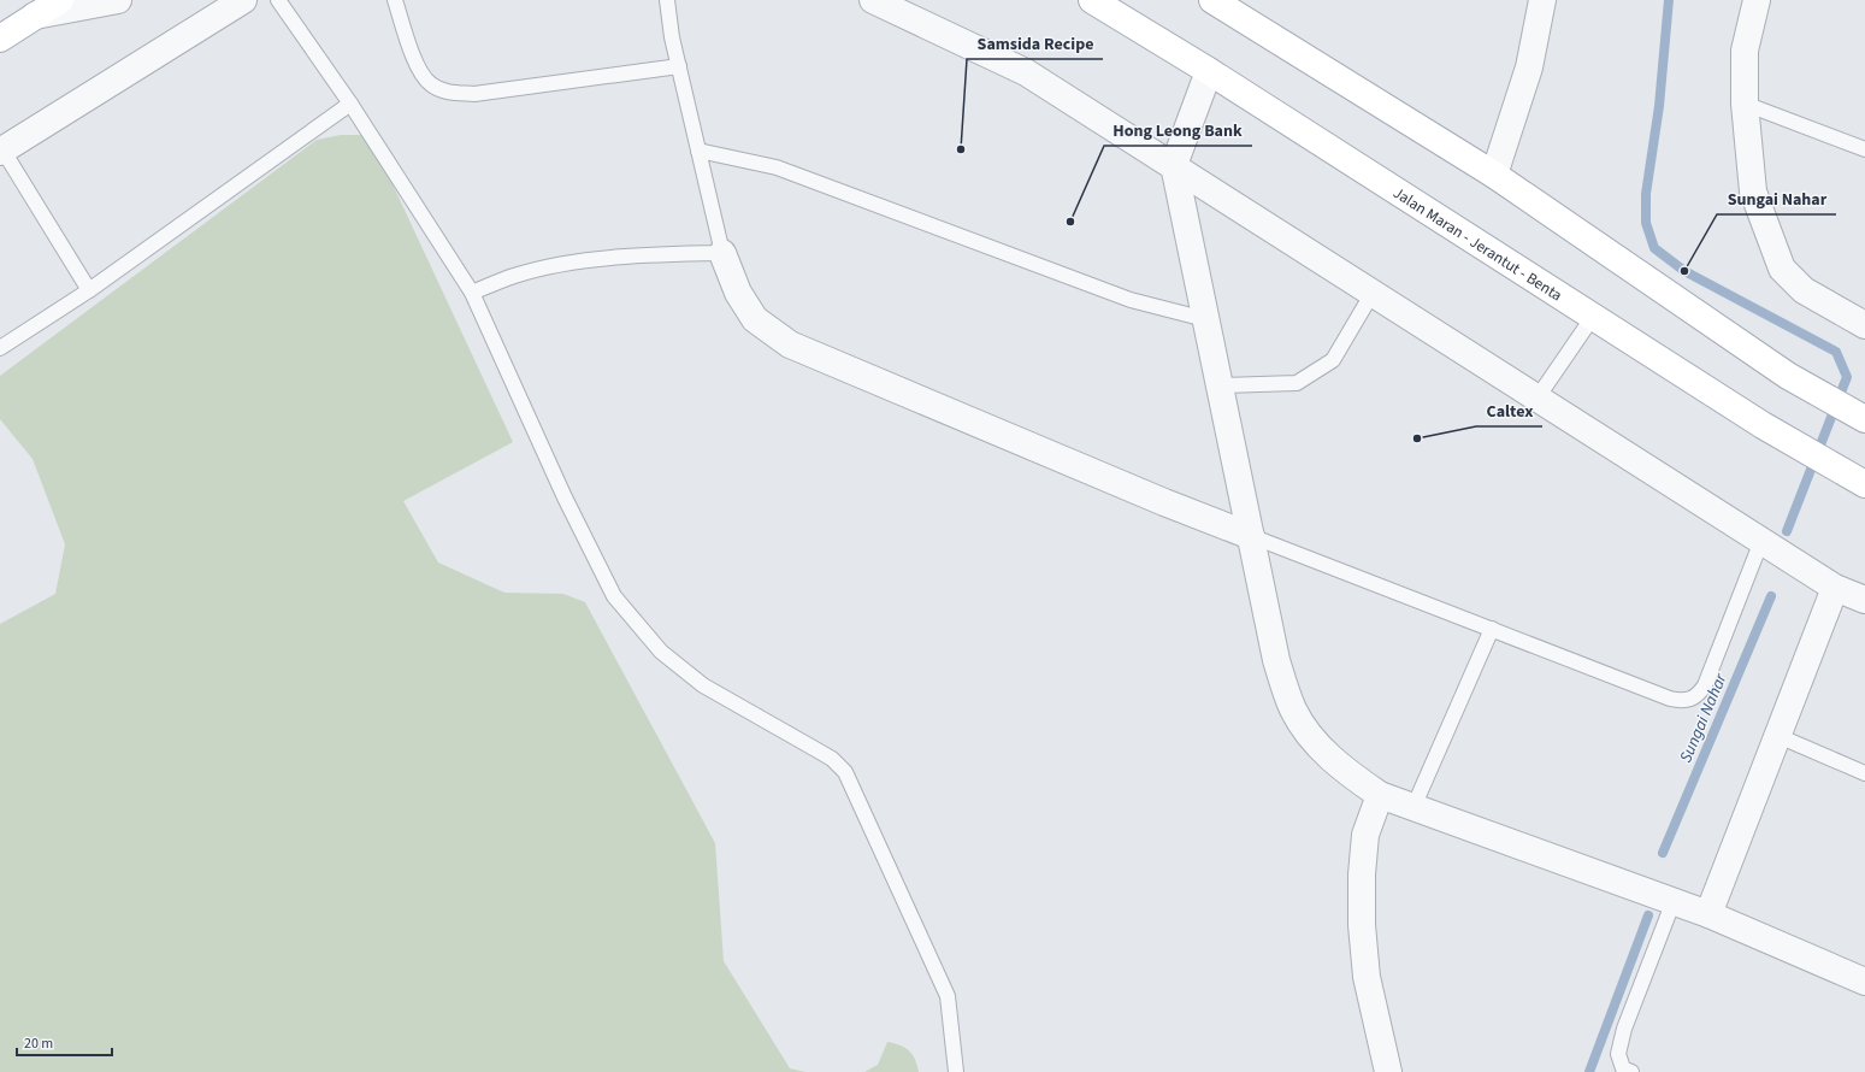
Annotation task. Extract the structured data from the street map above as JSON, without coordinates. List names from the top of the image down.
{
  "streets": {
    "main road": ["Jalan Maran - Jerantut - Benta"]
  },
  "water": ["Sungai Nahar"],
  "places": [
    "Samsida Recipe",
    "Hong Leong Bank",
    "Sungai Nahar",
    "Caltex"
  ],
  "scale_bar": "20 m"
}
